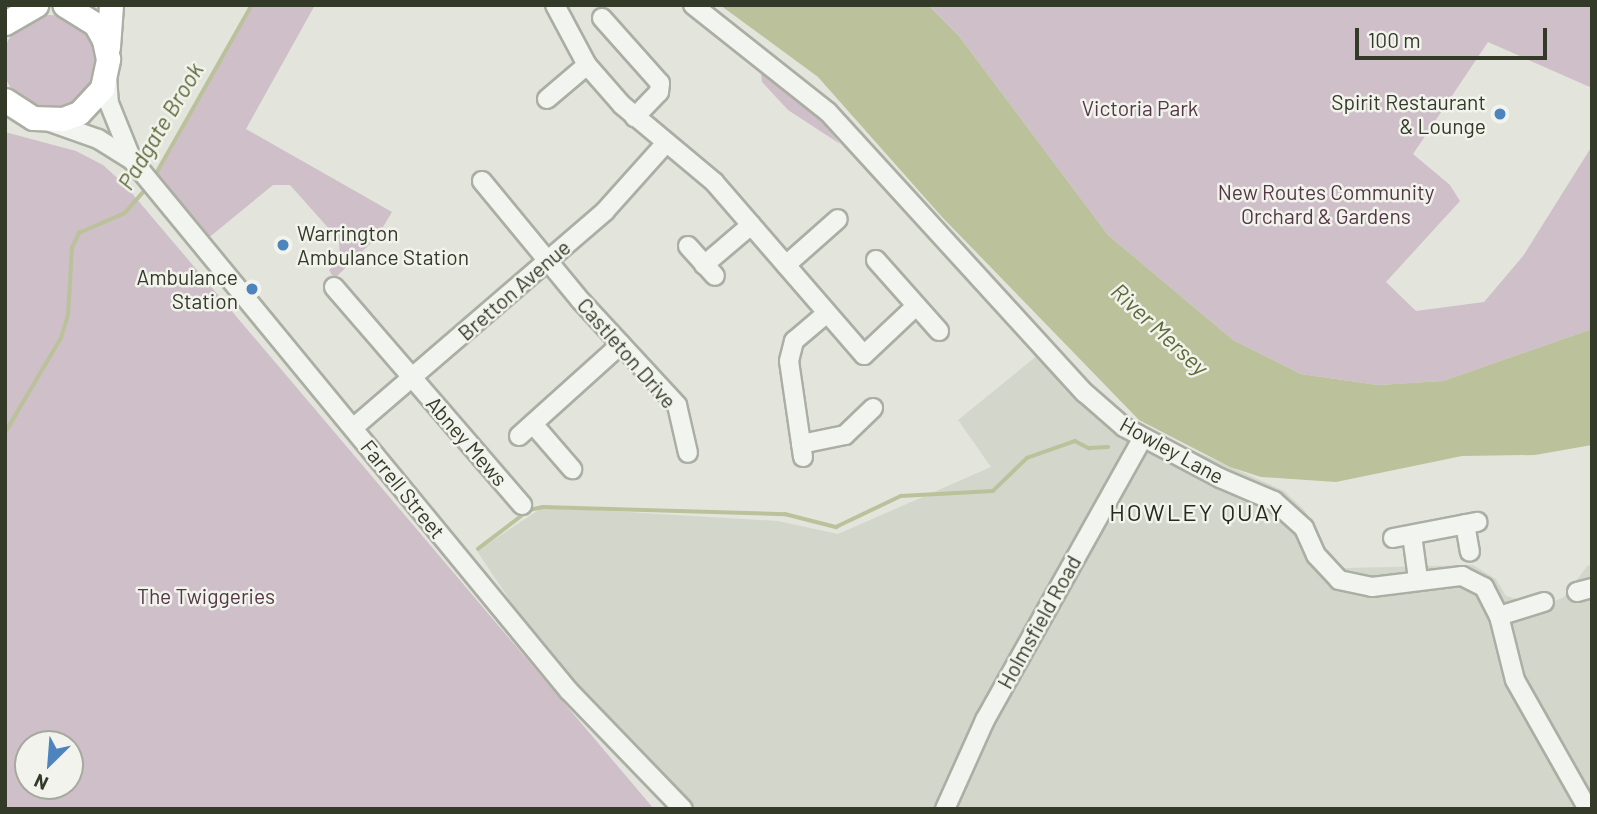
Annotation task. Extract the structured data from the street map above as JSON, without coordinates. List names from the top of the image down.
{
  "streets": {
    "street": [
      "Bretton Avenue",
      "Castleton Drive",
      "Abney Mews",
      "Howley Lane",
      "Farrell Street",
      "Holmsfield Road"
    ]
  },
  "crossings": [
    ["Bretton Avenue", "Castleton Drive"],
    ["Bretton Avenue", "Abney Mews"],
    ["Bretton Avenue", "Farrell Street"],
    ["Howley Lane", "Holmsfield Road"]
  ],
  "districts": ["HOWLEY QUAY"],
  "water": ["Padgate Brook", "River Mersey"],
  "parks": ["Victoria Park", "New Routes Community Orchard & Gardens", "The Twiggeries"],
  "places": ["Spirit Restaurant & Lounge", "Warrington Ambulance Station", "Ambulance Station"],
  "scale_bar": "100 m",
  "north": "bottom left"
}
